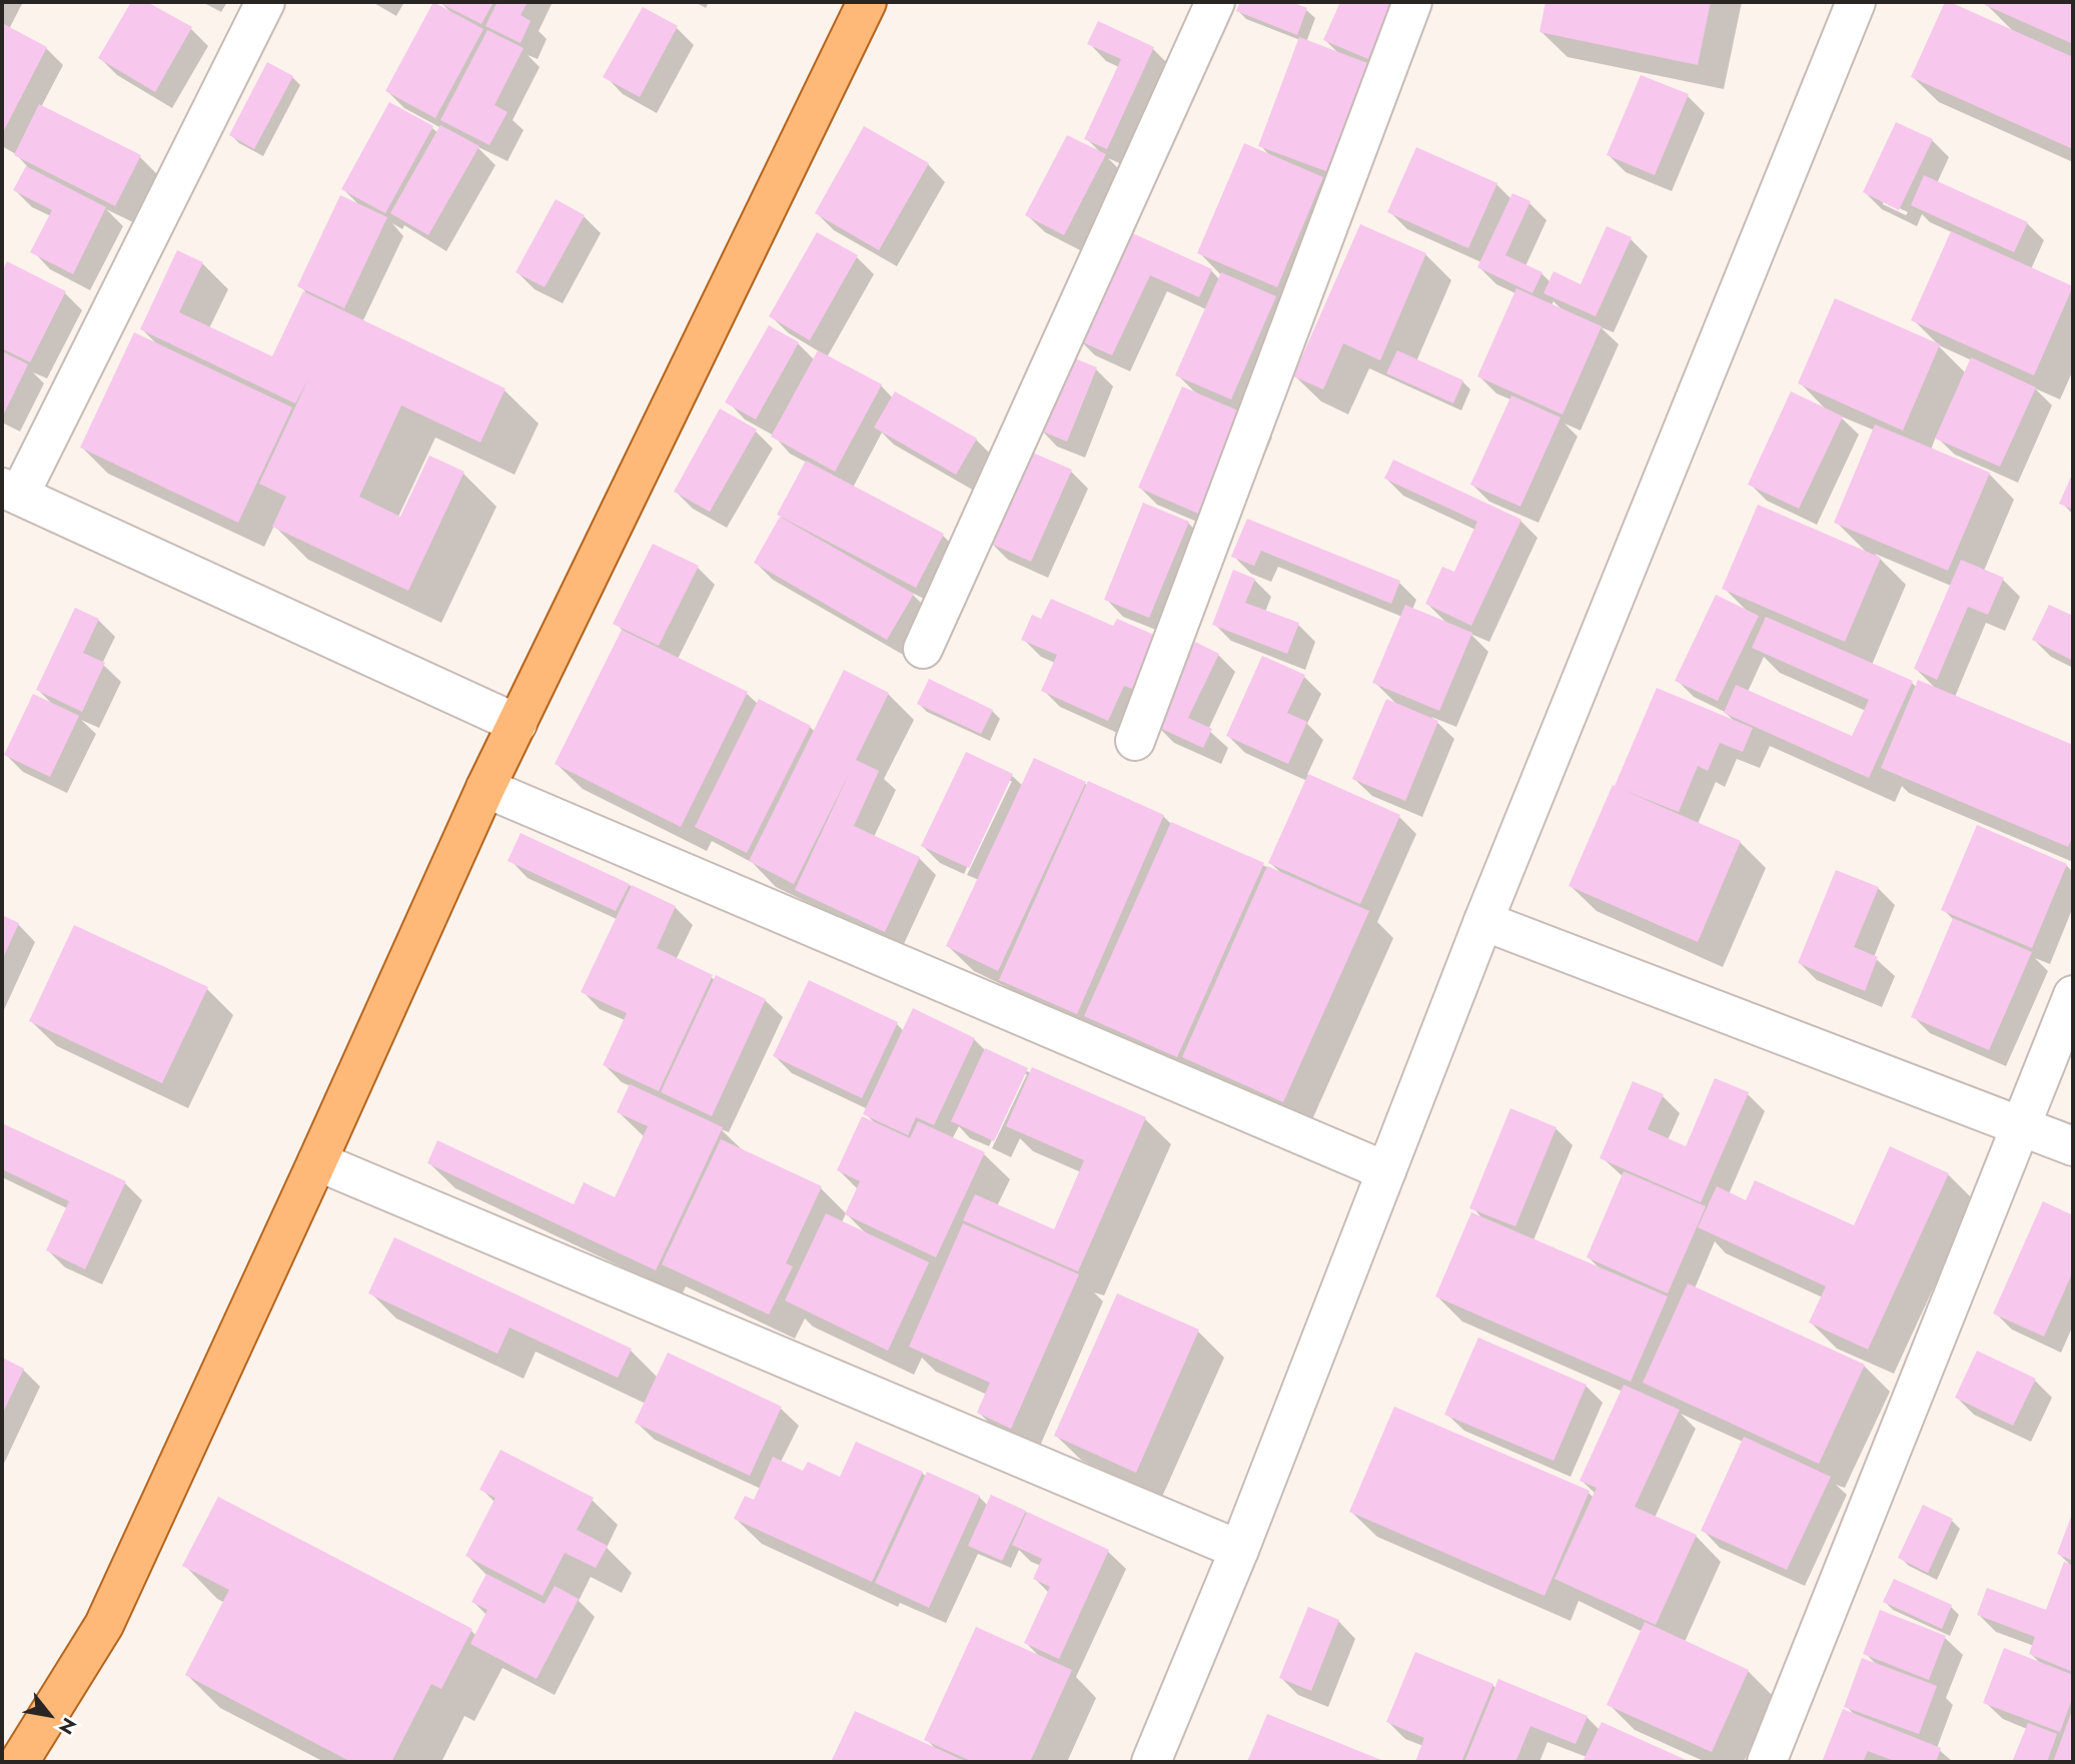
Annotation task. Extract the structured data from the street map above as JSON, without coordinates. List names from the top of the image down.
{
  "north": "bottom right"
}
